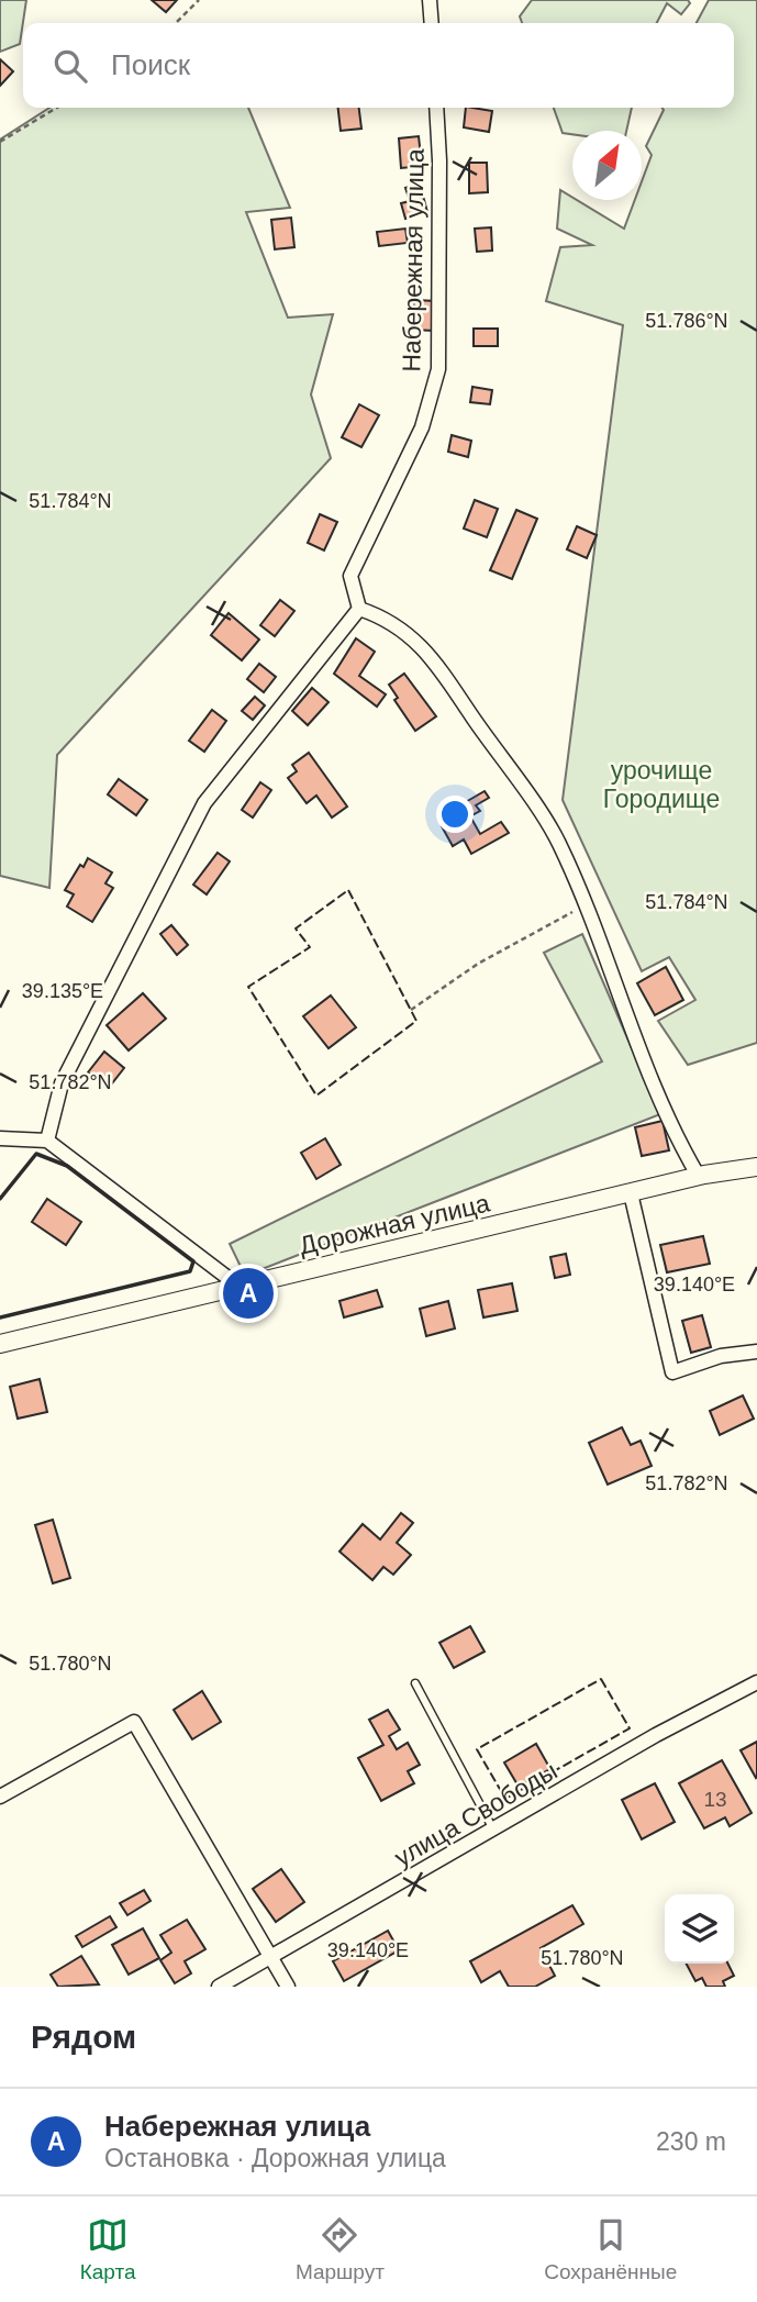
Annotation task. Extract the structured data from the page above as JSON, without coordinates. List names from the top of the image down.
{
  "streets": {
    "street": ["Набережная улица", "Дорожная улица", "улица Свободы"]
  },
  "parks": ["урочище Городище"],
  "house_numbers": ["13"],
  "north": "top right",
  "page": {
    "search": "Поиск",
    "pins": "A",
    "heading": "Рядом",
    "list": [
      {
        "mark": "A",
        "name": "Набережная улица",
        "note": "Остановка · Дорожная улица",
        "value": "230 m"
      }
    ],
    "nav": ["Карта", "Маршрут", "Сохранённые"]
  },
  "coordinates": [
    "51.786°N",
    "51.784°N",
    "39.135°E",
    "51.782°N",
    "39.140°E",
    "51.780°N"
  ]
}
